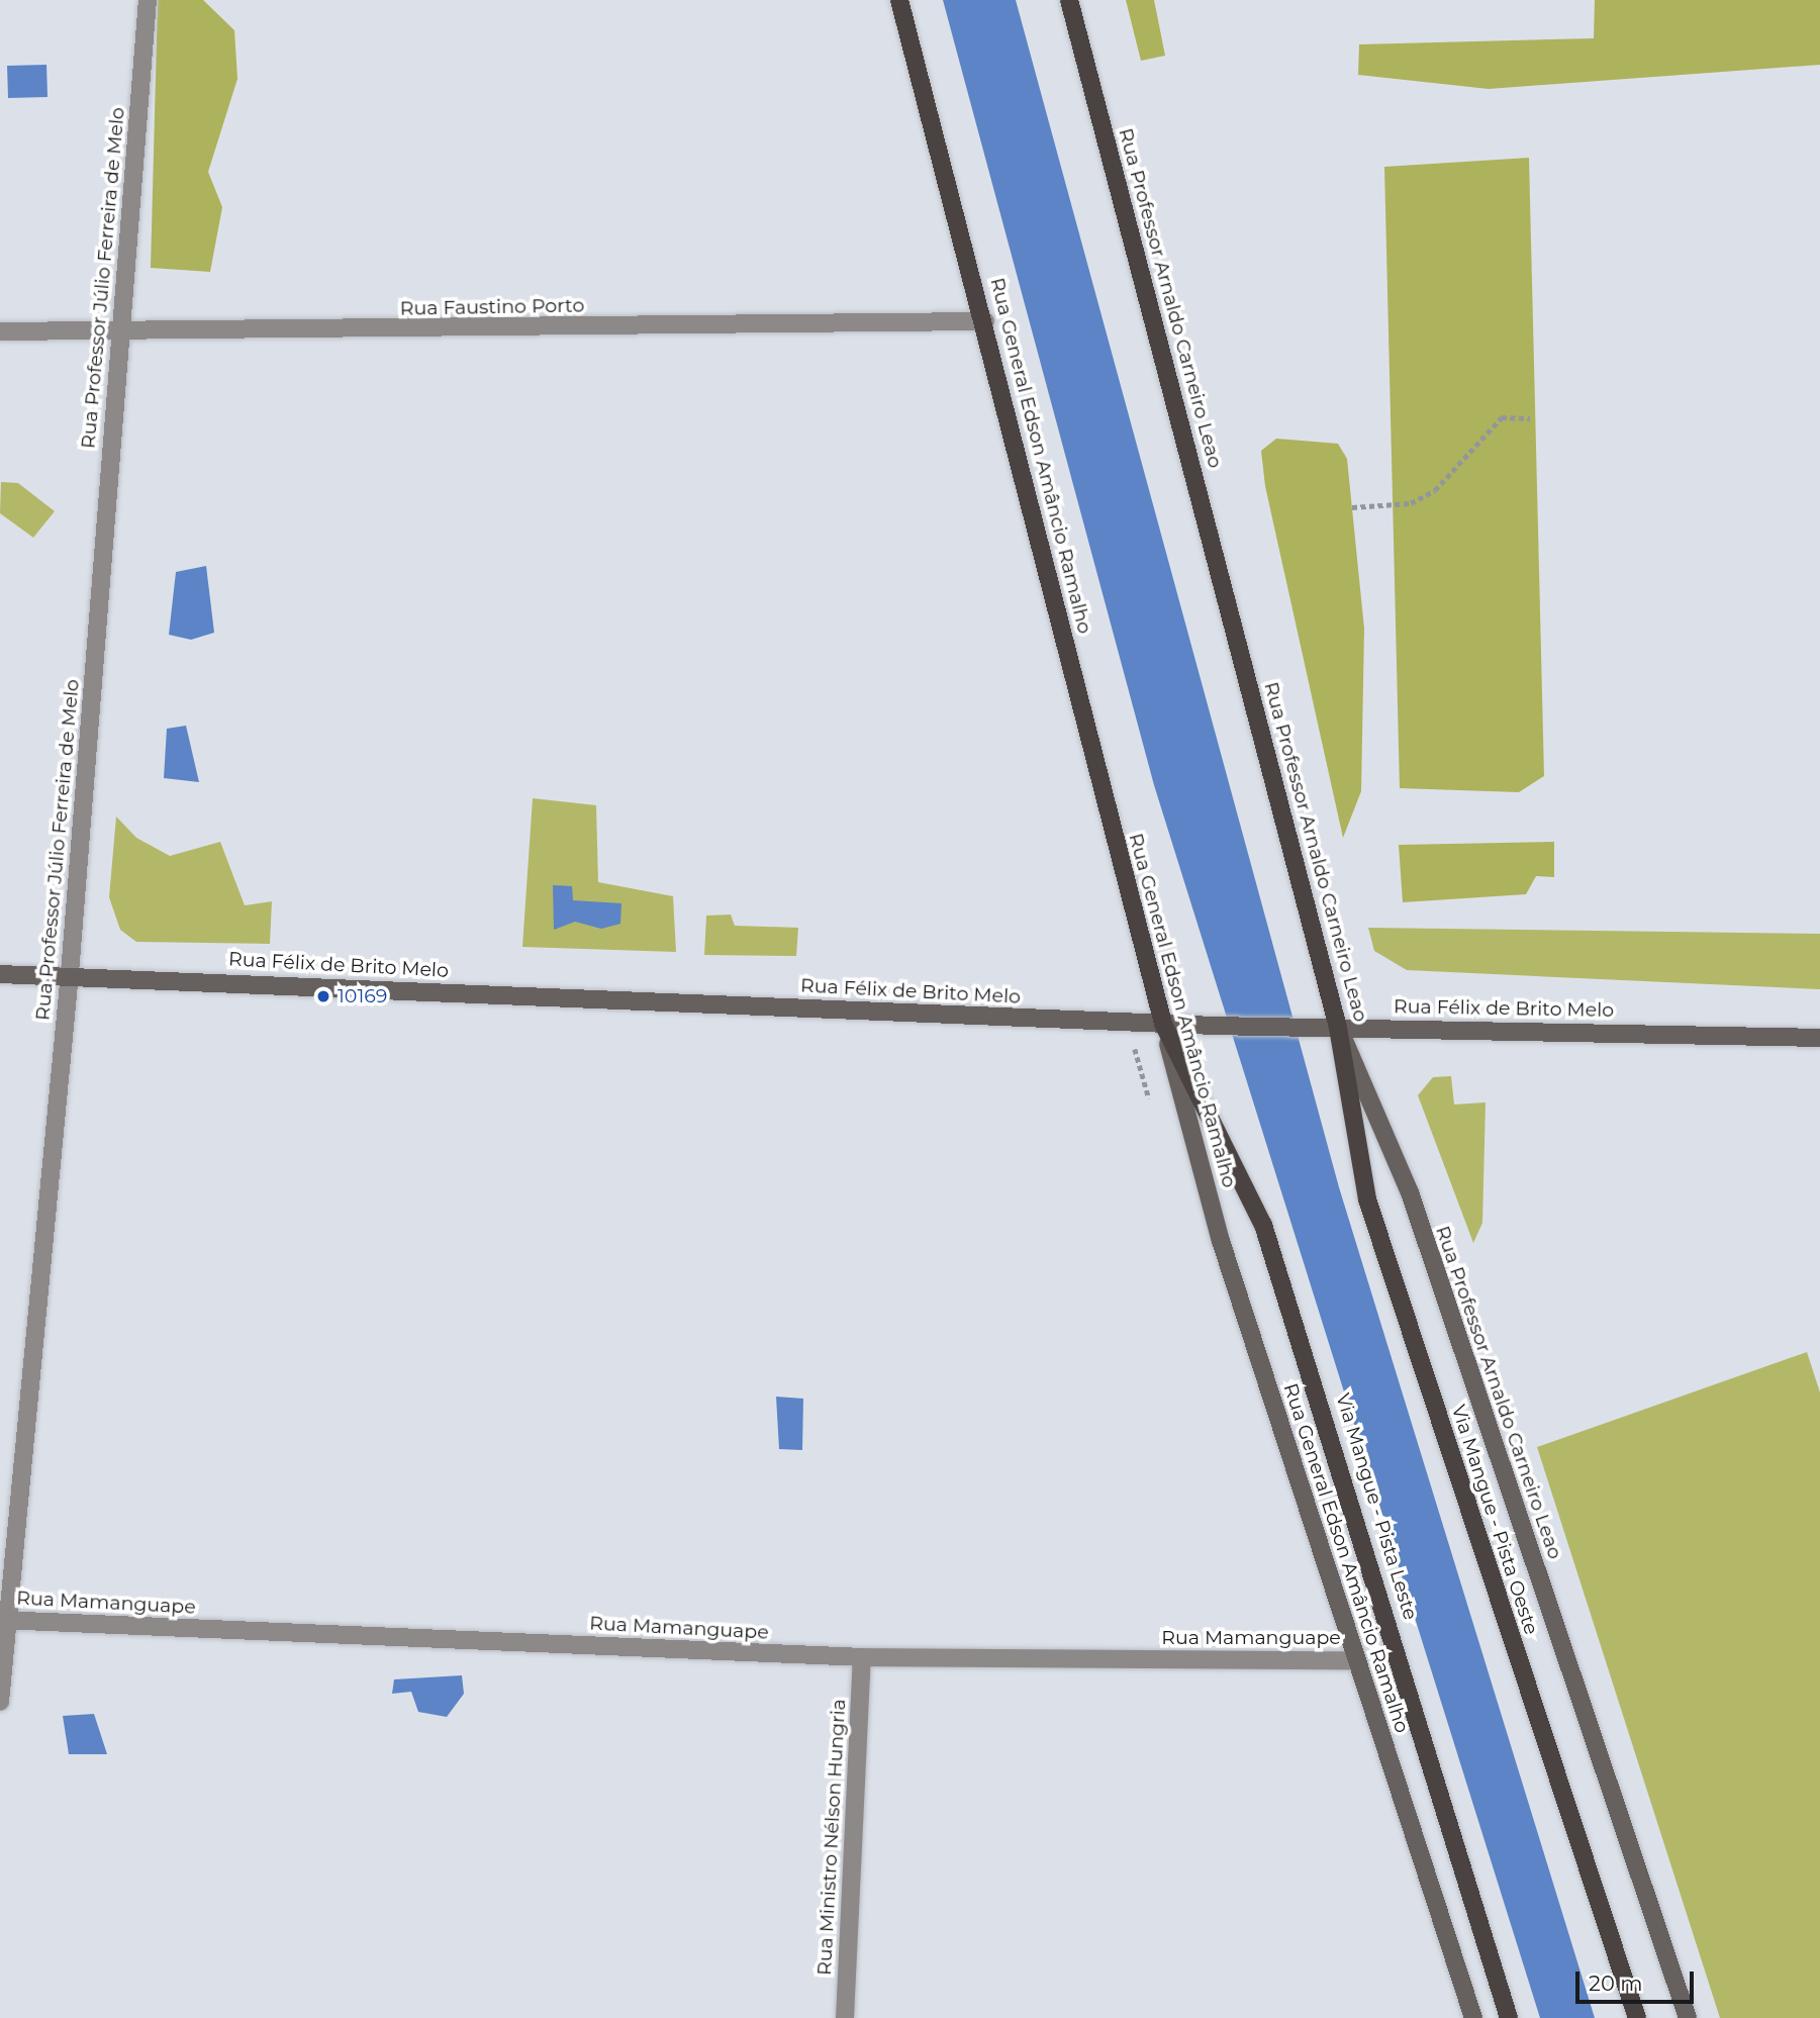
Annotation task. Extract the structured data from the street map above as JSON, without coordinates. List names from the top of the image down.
{
  "streets": {
    "main road": [
      "Rua Professor Arnaldo Carneiro Leao",
      "Rua General Edson Amâncio Ramalho",
      "Rua Félix de Brito Melo",
      "Via Mangue - Pista Leste",
      "Via Mangue - Pista Oeste"
    ],
    "street": [
      "Rua Professor Júlio Ferreira de Melo",
      "Rua Faustino Porto",
      "Rua Mamanguape",
      "Rua Ministro Nélson Hungria"
    ]
  },
  "crossings": [
    ["Rua Professor Júlio Ferreira de Melo", "Rua Faustino Porto"],
    ["Rua Professor Júlio Ferreira de Melo", "Rua Félix de Brito Melo"],
    ["Rua Professor Júlio Ferreira de Melo", "Rua Mamanguape"],
    ["Rua Professor Arnaldo Carneiro Leao", "Rua Félix de Brito Melo"],
    ["Rua Professor Arnaldo Carneiro Leao", "Via Mangue - Pista Oeste"],
    ["Rua Faustino Porto", "Rua General Edson Amâncio Ramalho"],
    ["Rua General Edson Amâncio Ramalho", "Rua Félix de Brito Melo"],
    ["Rua General Edson Amâncio Ramalho", "Via Mangue - Pista Leste"],
    ["Rua General Edson Amâncio Ramalho", "Rua Mamanguape"],
    ["Rua Félix de Brito Melo", "Via Mangue - Pista Leste"],
    ["Rua Félix de Brito Melo", "Via Mangue - Pista Oeste"],
    ["Rua Mamanguape", "Rua Ministro Nélson Hungria"]
  ],
  "places": ["10169"],
  "scale_bar": "20 m"
}
